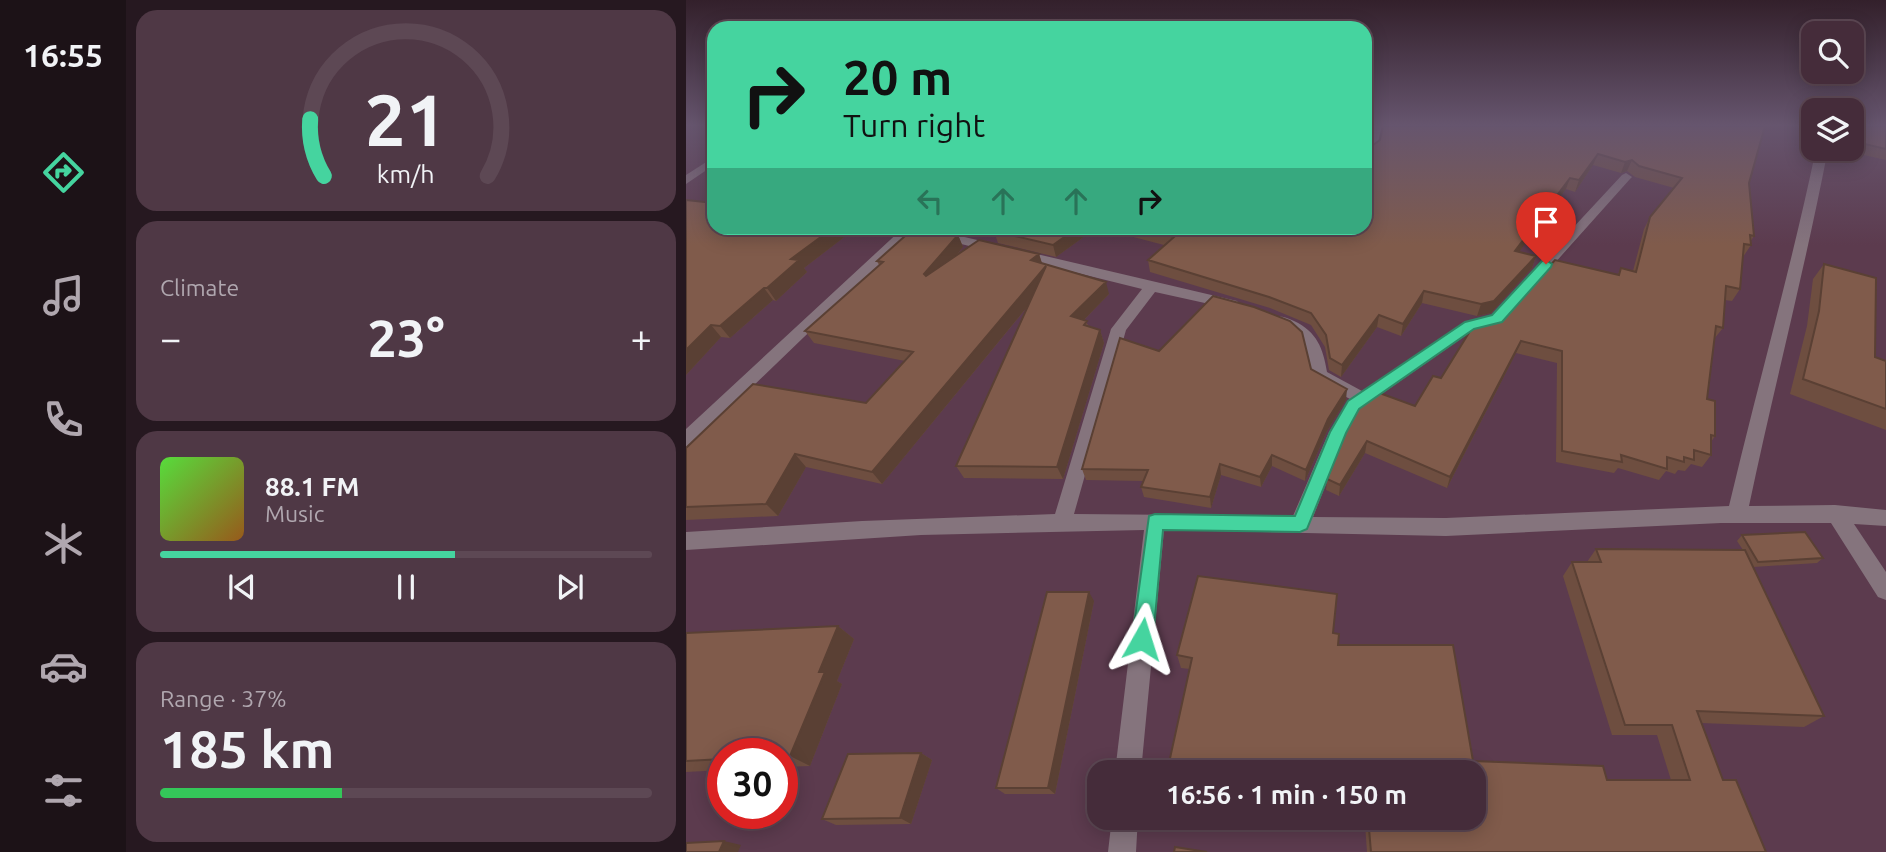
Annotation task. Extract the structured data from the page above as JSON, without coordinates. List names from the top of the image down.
{
  "page": {
    "tabs": "16:55",
    "turn": ["20 m", "Turn right"],
    "tile": [
      "Climate",
      ["Range · 37%", "185 km"]
    ],
    "heat": ["−", "23°", "+"],
    "song": ["88.1 FM", "Music"],
    "limit": "30",
    "trip": "16:56 · 1 min · 150 m",
    "gauge": ["21", "km/h"]
  }
}
